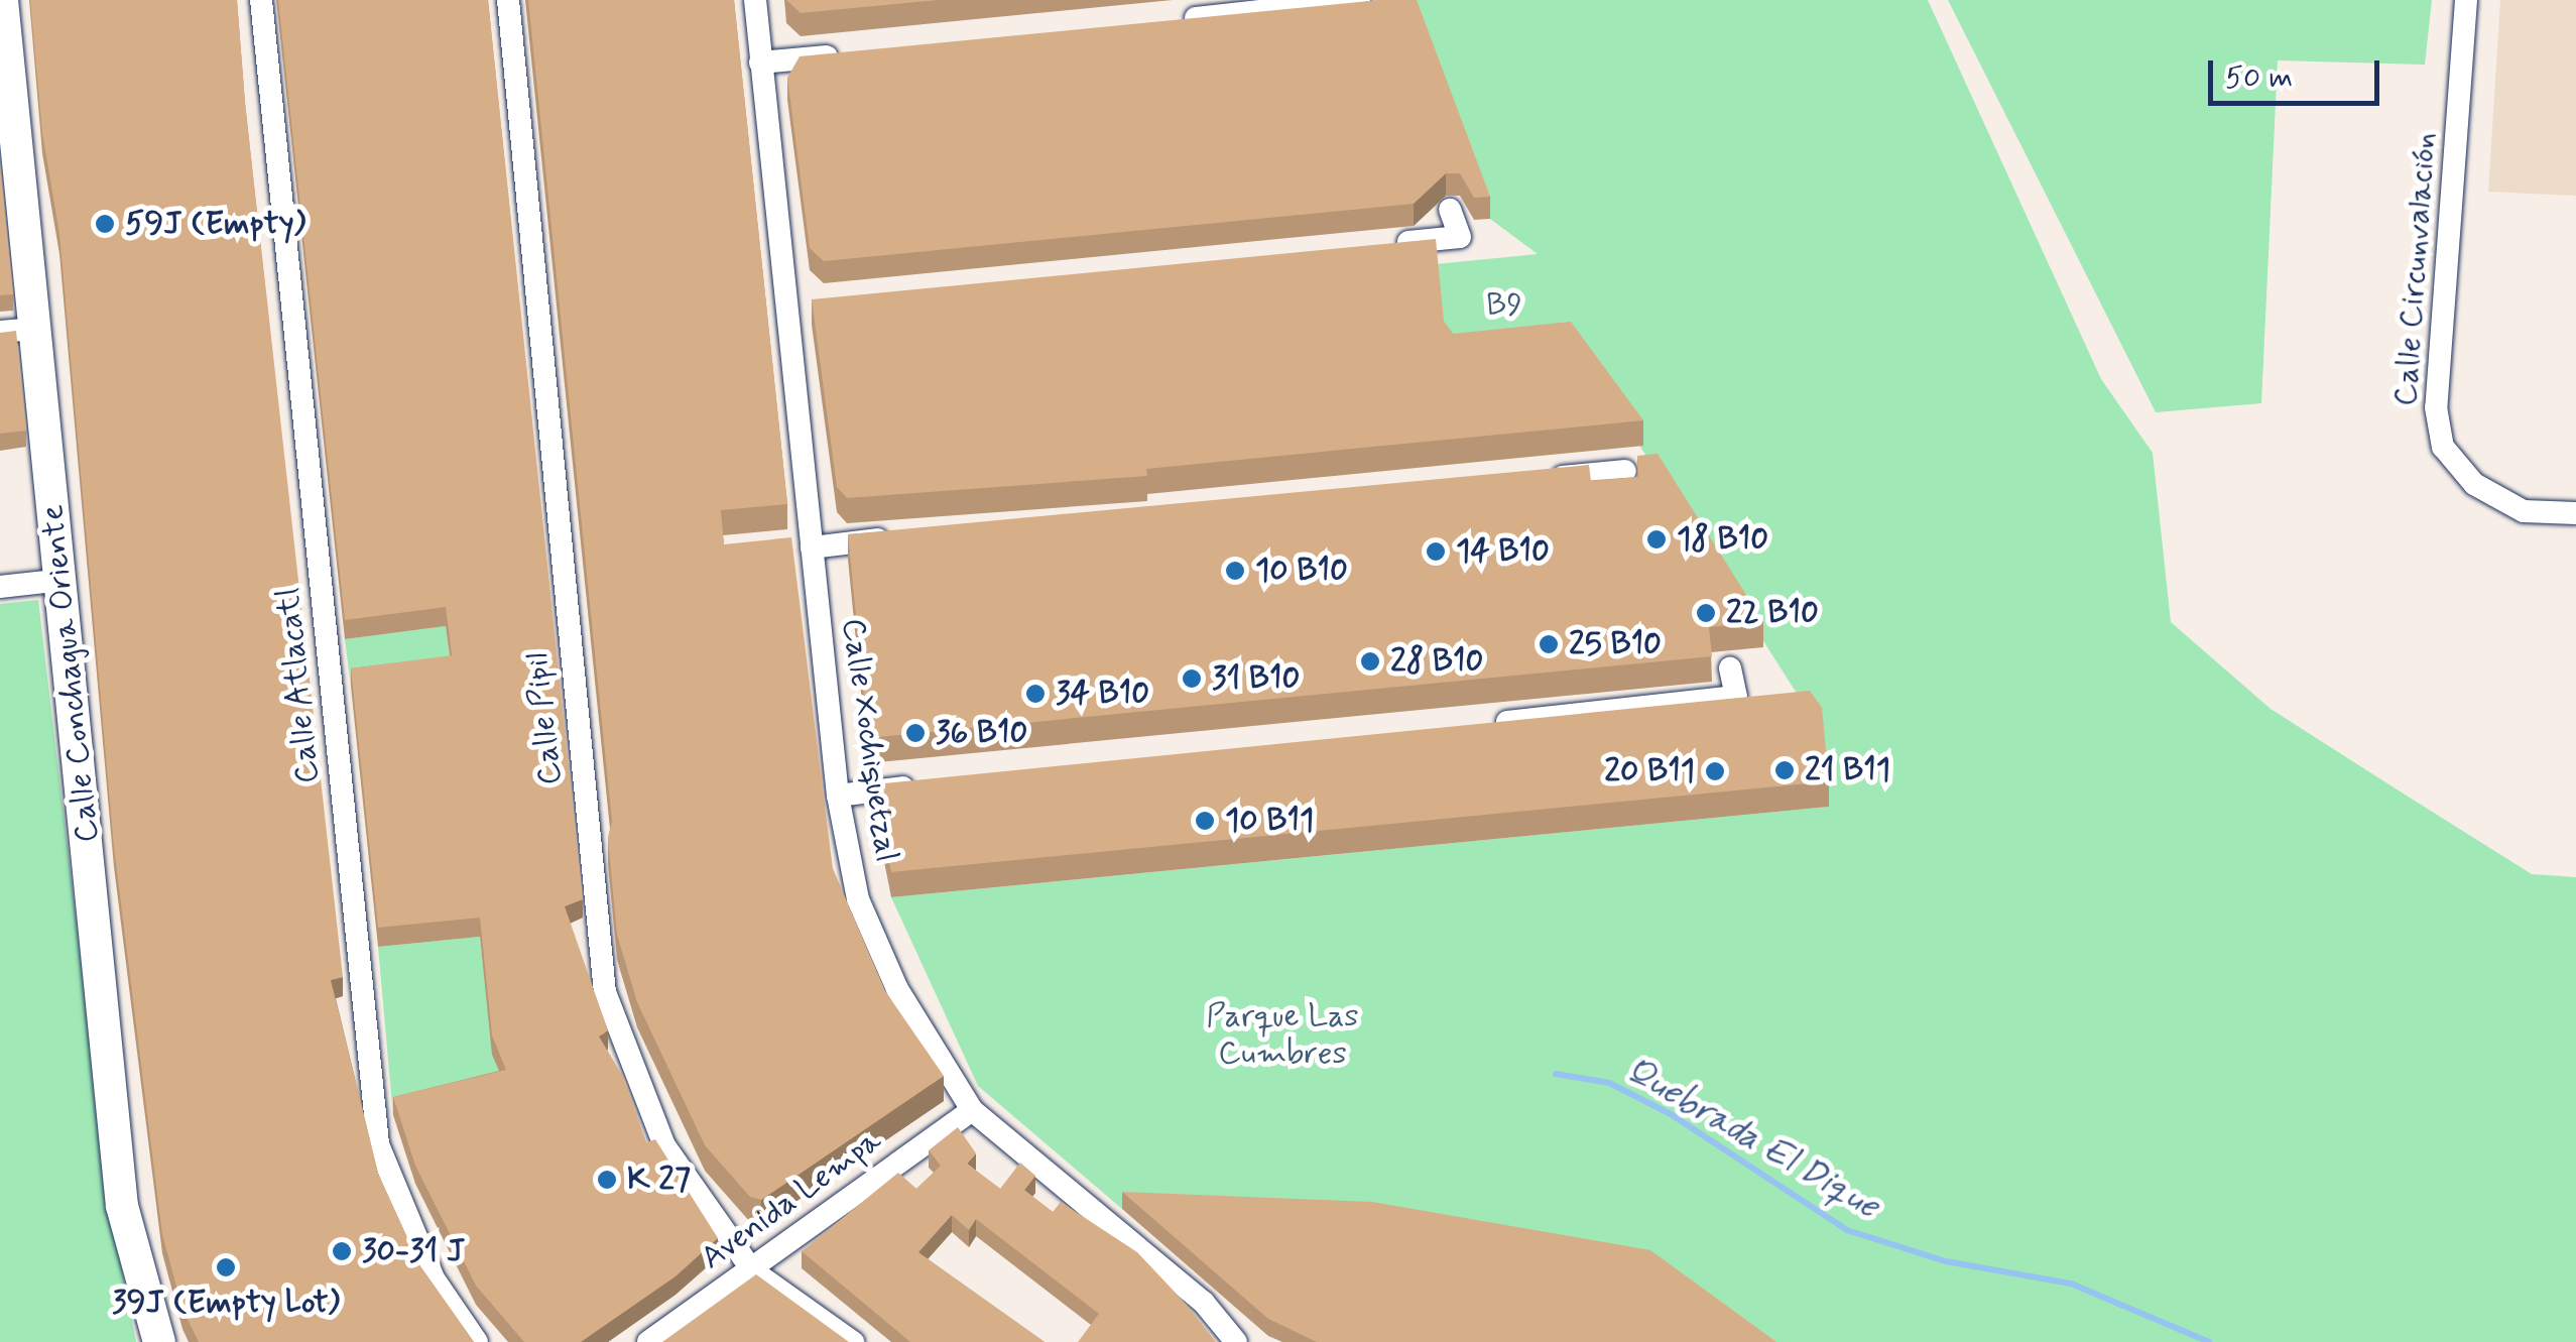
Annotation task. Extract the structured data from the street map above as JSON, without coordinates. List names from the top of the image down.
{
  "streets": {
    "main road": ["Calle Conchagua Oriente"],
    "street": [
      "Calle Circunvalación",
      "Calle Atlacatl",
      "Calle Pipil",
      "Calle Xochiquetzal",
      "Avenida Lempa"
    ]
  },
  "crossings": [
    ["Calle Pipil", "Avenida Lempa"],
    ["Calle Xochiquetzal", "Avenida Lempa"]
  ],
  "water": ["Quebrada El Dique"],
  "parks": ["B9", "Parque Las Cumbres"],
  "places": [
    "59J (Empty)",
    "18 B10",
    "14 B10",
    "10 B10",
    "22 B10",
    "25 B10",
    "28 B10",
    "31 B10",
    "34 B10",
    "36 B10",
    "21 B11",
    "20 B11",
    "10 B11",
    "K 27",
    "30-31 J",
    "39J (Empty Lot)"
  ],
  "scale_bar": "50 m"
}
